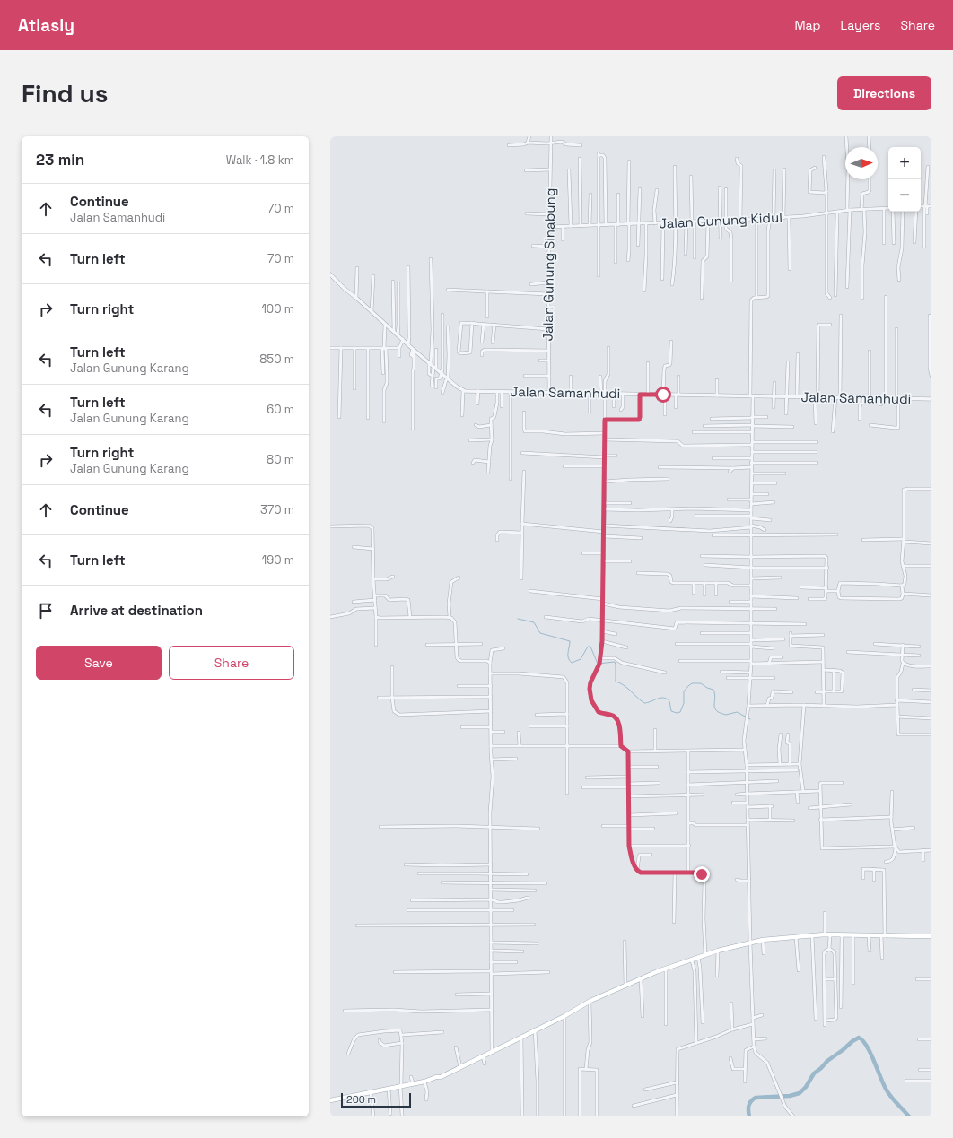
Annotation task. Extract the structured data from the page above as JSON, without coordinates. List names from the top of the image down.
{
  "streets": {
    "street": ["Jalan Gunung Kidul", "Jalan Gunung Sinabung", "Jalan Samanhudi"]
  },
  "crossings": [
    ["Jalan Gunung Kidul", "Jalan Gunung Sinabung"],
    ["Jalan Gunung Sinabung", "Jalan Samanhudi"]
  ],
  "scale_bar": "200 m",
  "north": "right",
  "page": {
    "header": "Atlasly",
    "nav": ["Map", "Layers", "Share"],
    "buttons": [
      "Directions",
      ["Save", "Share"]
    ],
    "title": "Find us",
    "heading": ["23 min", "Walk · 1.8 km"],
    "map_buttons": ["+", "−"],
    "list": [
      ["Continue", "Jalan Samanhudi", "70 m"],
      ["Turn left", "70 m"],
      ["Turn right", "100 m"],
      ["Turn left", "Jalan Gunung Karang", "850 m"],
      ["Turn left", "Jalan Gunung Karang", "60 m"],
      ["Turn right", "Jalan Gunung Karang", "80 m"],
      ["Continue", "370 m"],
      ["Turn left", "190 m"],
      "Arrive at destination"
    ],
    "scale": "200 m"
  }
}
